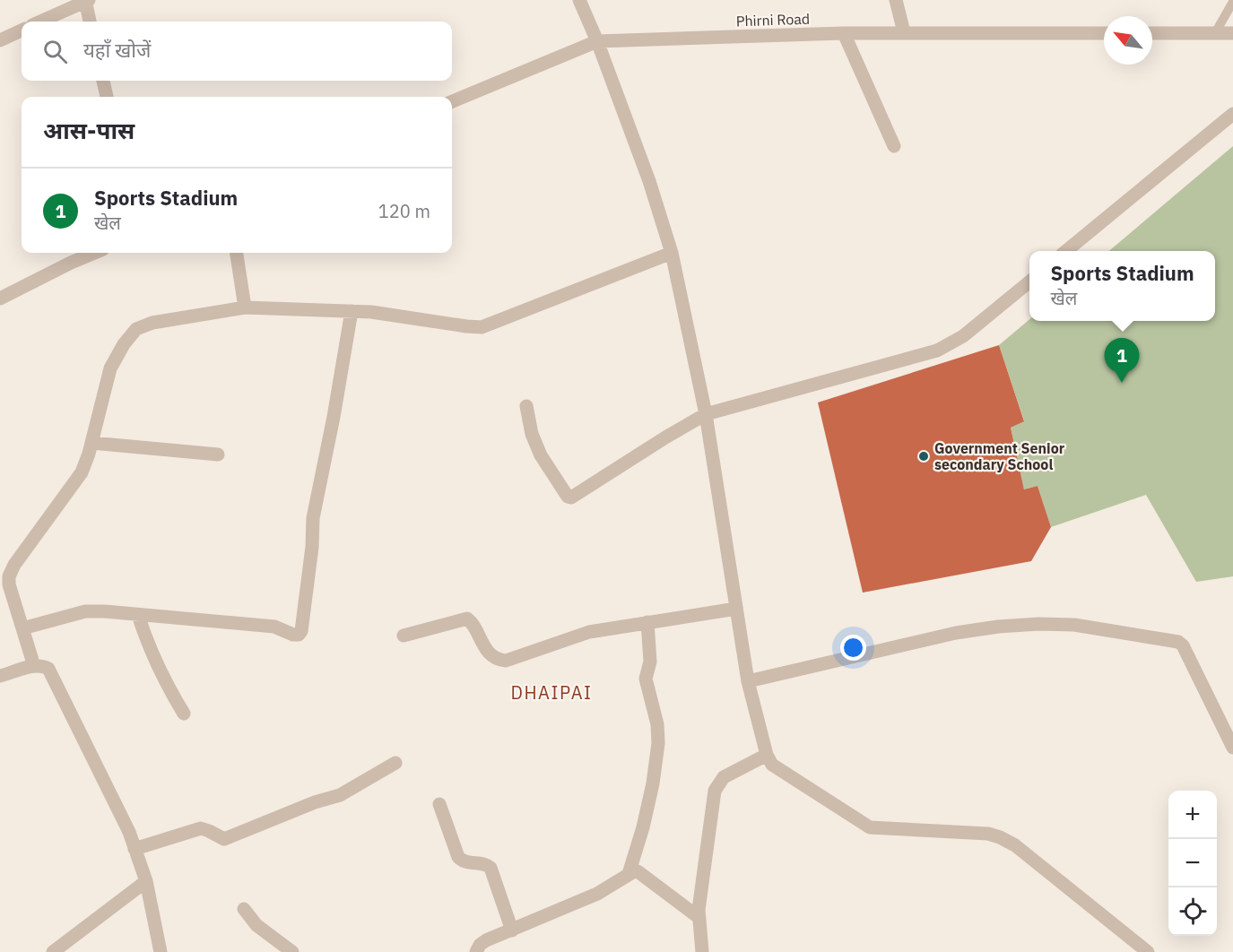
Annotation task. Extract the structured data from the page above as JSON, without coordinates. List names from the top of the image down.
{
  "streets": {
    "street": ["Phirni Road"]
  },
  "districts": ["DHAIPAI"],
  "places": ["Government Senior secondary School"],
  "north": "top left",
  "page": {
    "search": "यहाँ खोजें",
    "heading": "आस-पास",
    "list": [
      {
        "mark": "1",
        "name": "Sports Stadium",
        "note": "खेल",
        "value": "120 m"
      }
    ],
    "popup": ["Sports Stadium", "खेल"],
    "pins": "1",
    "map_buttons": ["+", "−"]
  }
}
